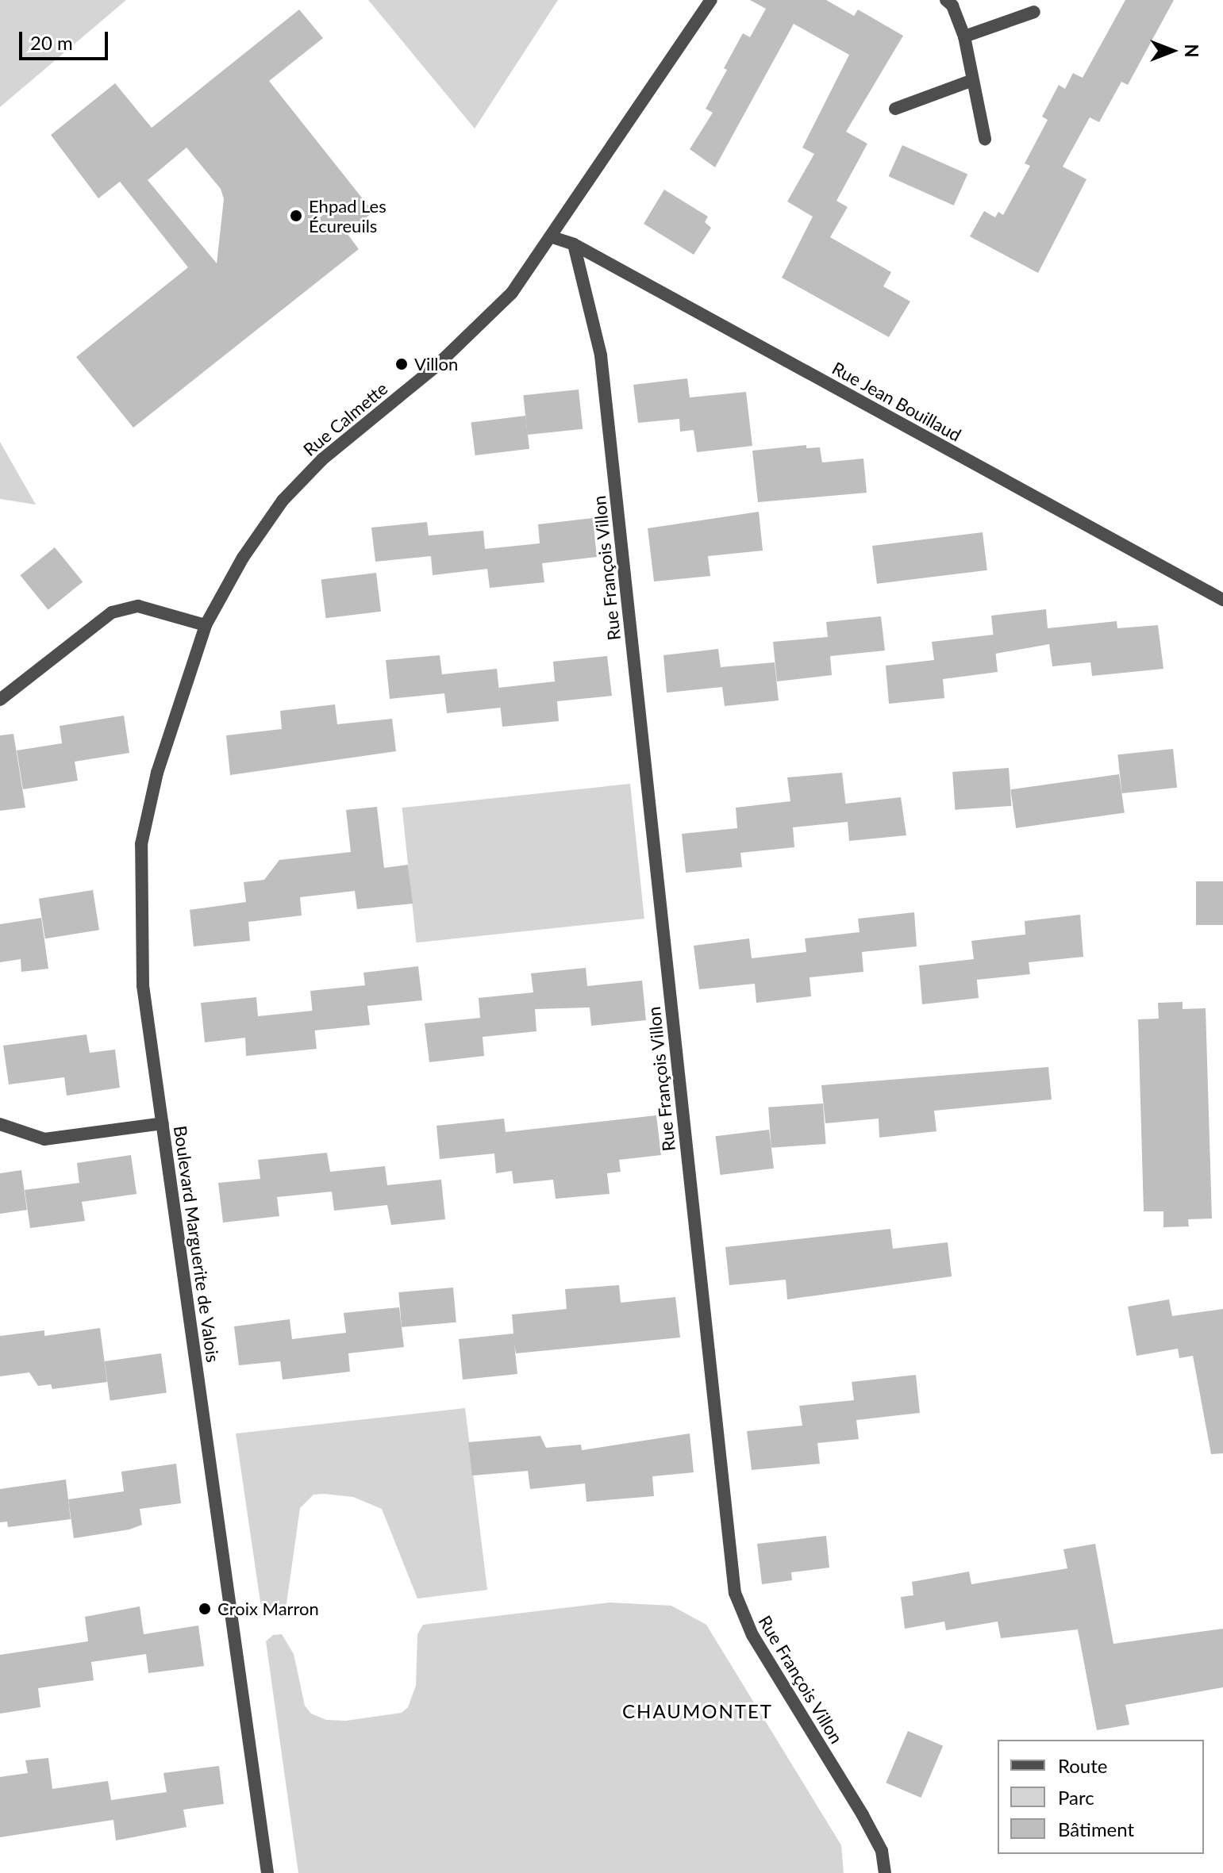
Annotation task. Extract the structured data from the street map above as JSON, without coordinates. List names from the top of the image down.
{
  "streets": {
    "street": [
      "Rue Jean Bouillaud",
      "Rue Calmette",
      "Rue François Villon",
      "Boulevard Marguerite de Valois"
    ]
  },
  "crossings": [
    ["Rue Jean Bouillaud", "Rue Calmette"],
    ["Rue Jean Bouillaud", "Rue François Villon"],
    ["Rue Calmette", "Boulevard Marguerite de Valois"]
  ],
  "districts": ["CHAUMONTET"],
  "places": ["Ehpad Les Écureuils", "Villon", "Croix Marron"],
  "legend": ["Route", "Parc", "Bâtiment"],
  "scale_bar": "20 m",
  "north": "right"
}
